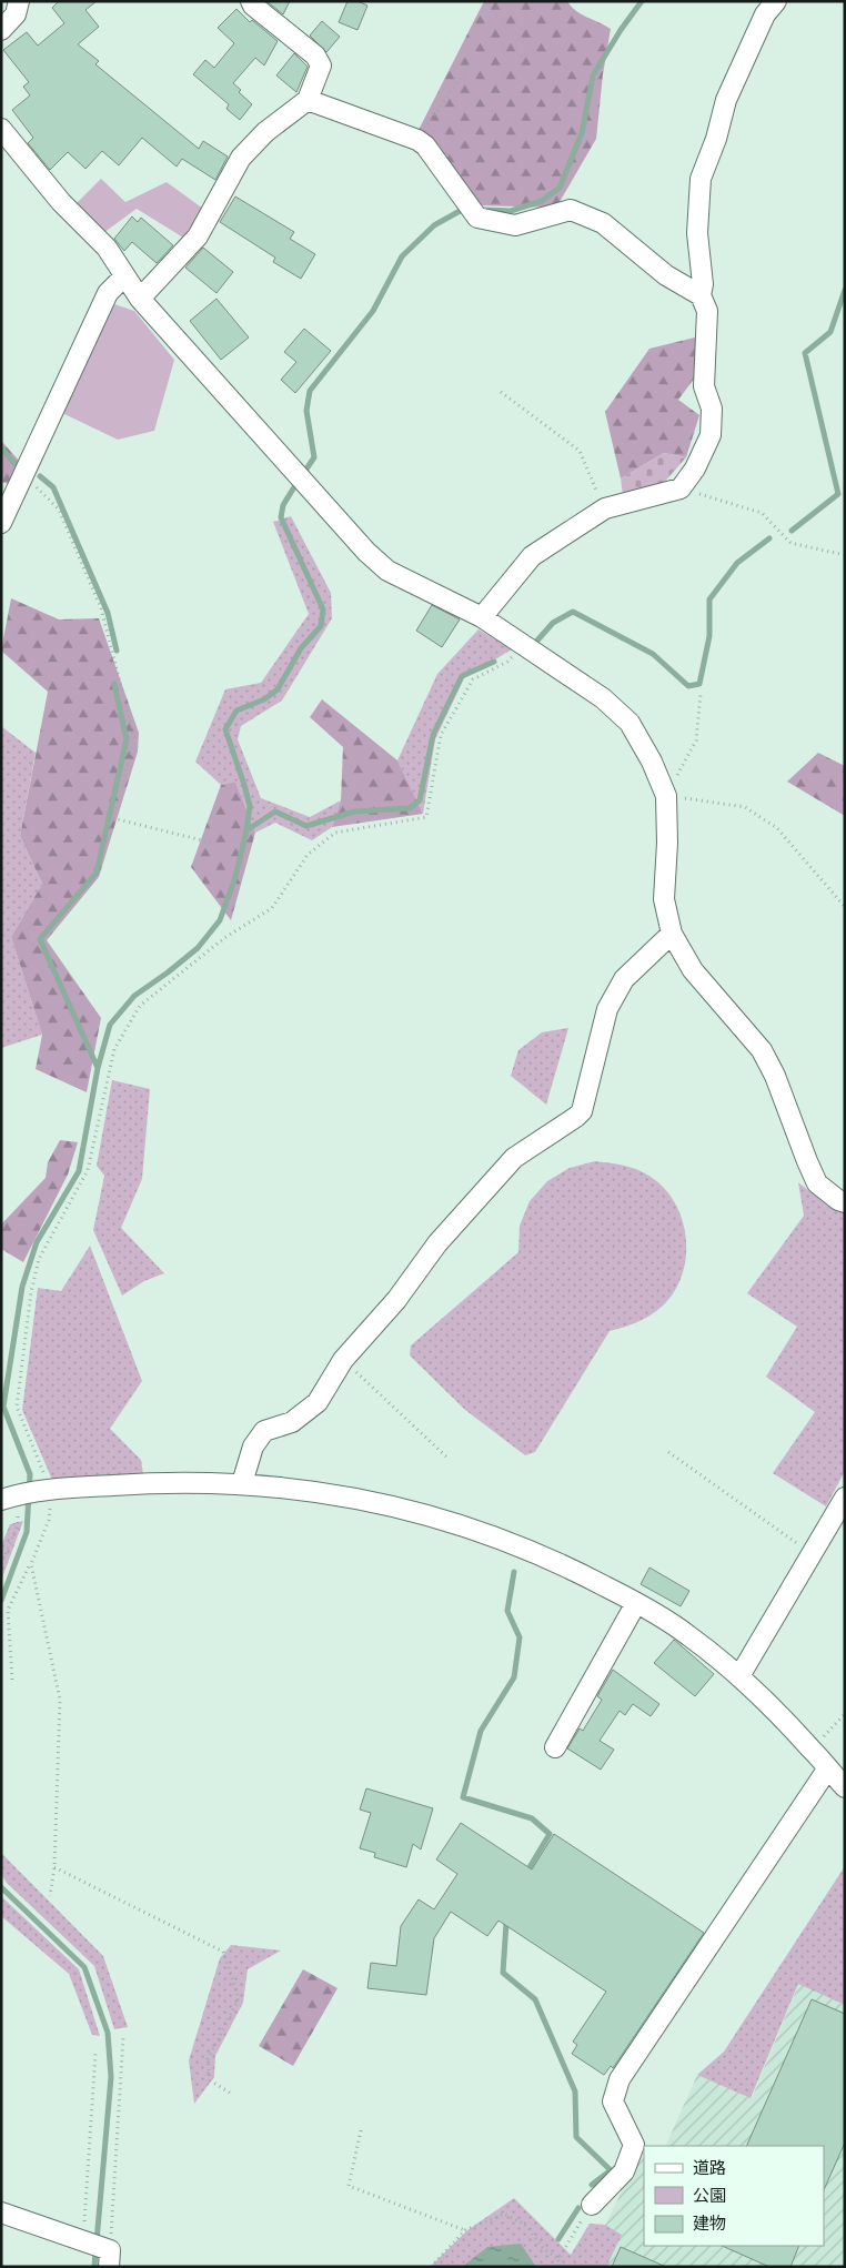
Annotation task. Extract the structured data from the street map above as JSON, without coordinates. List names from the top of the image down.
{
  "legend": ["道路", "公園", "建物"]
}
